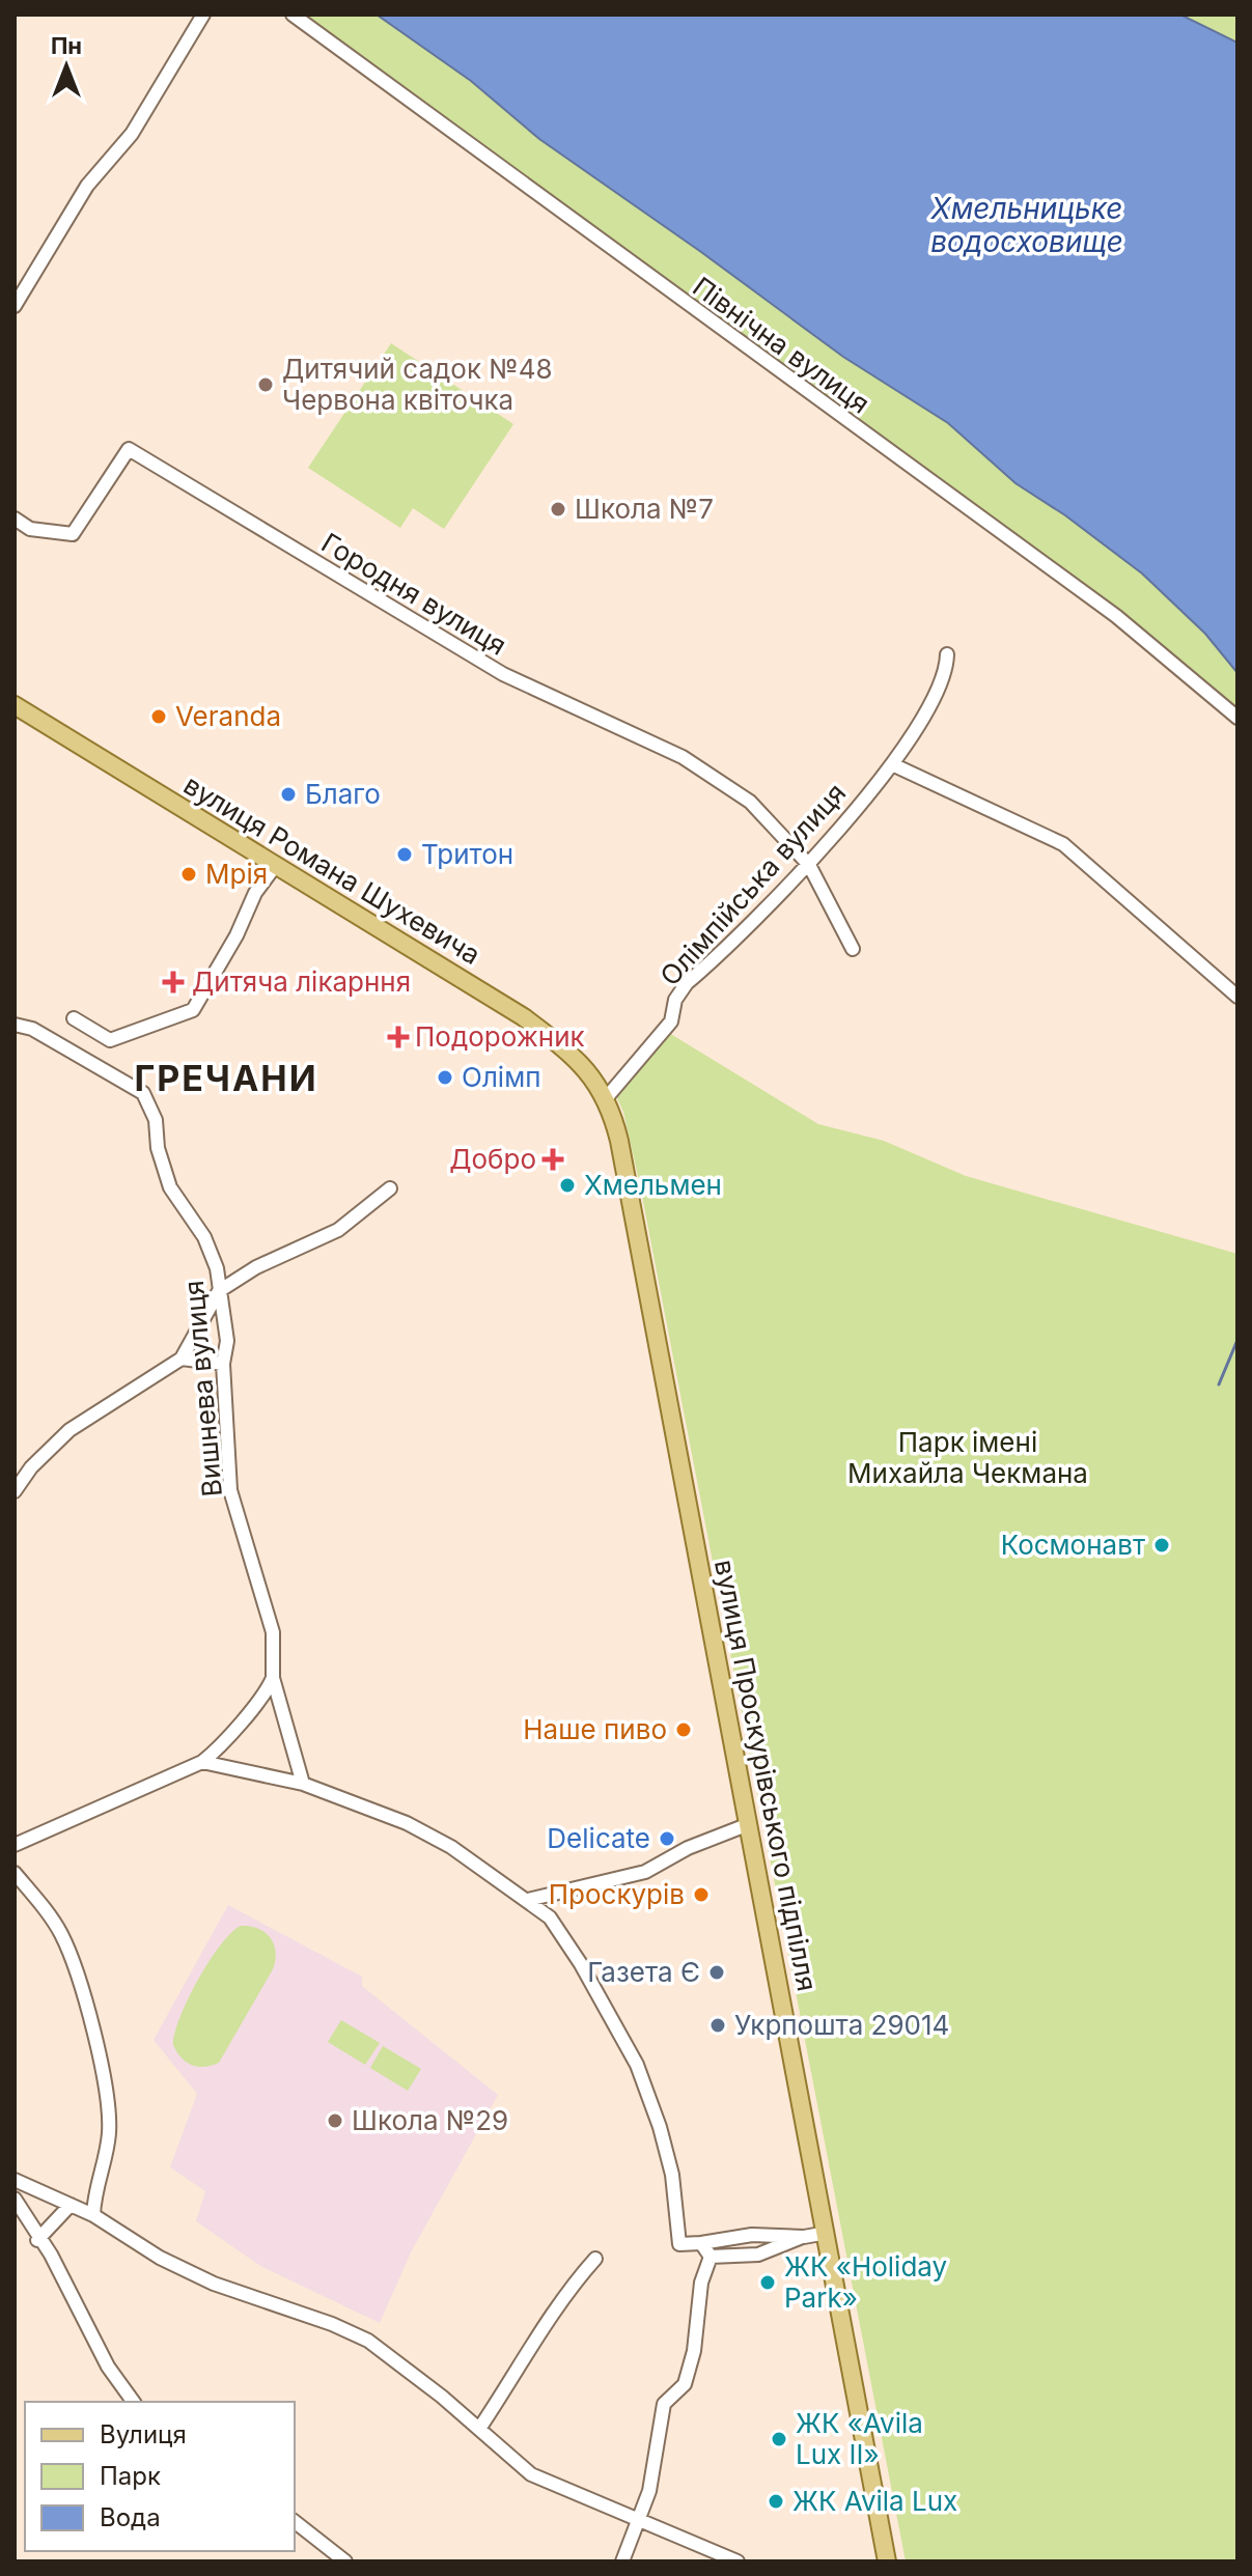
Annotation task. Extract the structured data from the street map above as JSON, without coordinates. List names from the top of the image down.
{
  "streets": {
    "main road": ["вулиця Романа Шухевича", "вулиця Проскурівського підпілля"],
    "street": [
      "Північна вулиця",
      "Городня вулиця",
      "Олімпійська вулиця",
      "Вишнева вулиця"
    ]
  },
  "crossings": [
    ["Городня вулиця", "Олімпійська вулиця"],
    ["вулиця Романа Шухевича", "Олімпійська вулиця"],
    ["вулиця Романа Шухевича", "вулиця Проскурівського підпілля"],
    ["Олімпійська вулиця", "вулиця Проскурівського підпілля"]
  ],
  "districts": ["ГРЕЧАНИ"],
  "water": ["Хмельницьке водосховище"],
  "parks": ["Парк імені Михайла Чекмана"],
  "places": {
    "other": [
      "Дитячий садок №48 Червона квіточка",
      "Школа №7",
      "Veranda",
      "Благо",
      "Тритон",
      "Мрія",
      "Олімп",
      "Хмельмен",
      "Космонавт",
      "Наше пиво",
      "Delicate",
      "Проскурів",
      "Газета Є",
      "Укрпошта 29014",
      "Школа №29",
      "ЖК «Holiday Park»",
      "ЖК «Avila Lux II»",
      "ЖК Avila Lux"
    ],
    "health": ["Дитяча лікарння", "Подорожник", "Добро"]
  },
  "legend": ["Вулиця", "Парк", "Вода"],
  "north": "top"
}
